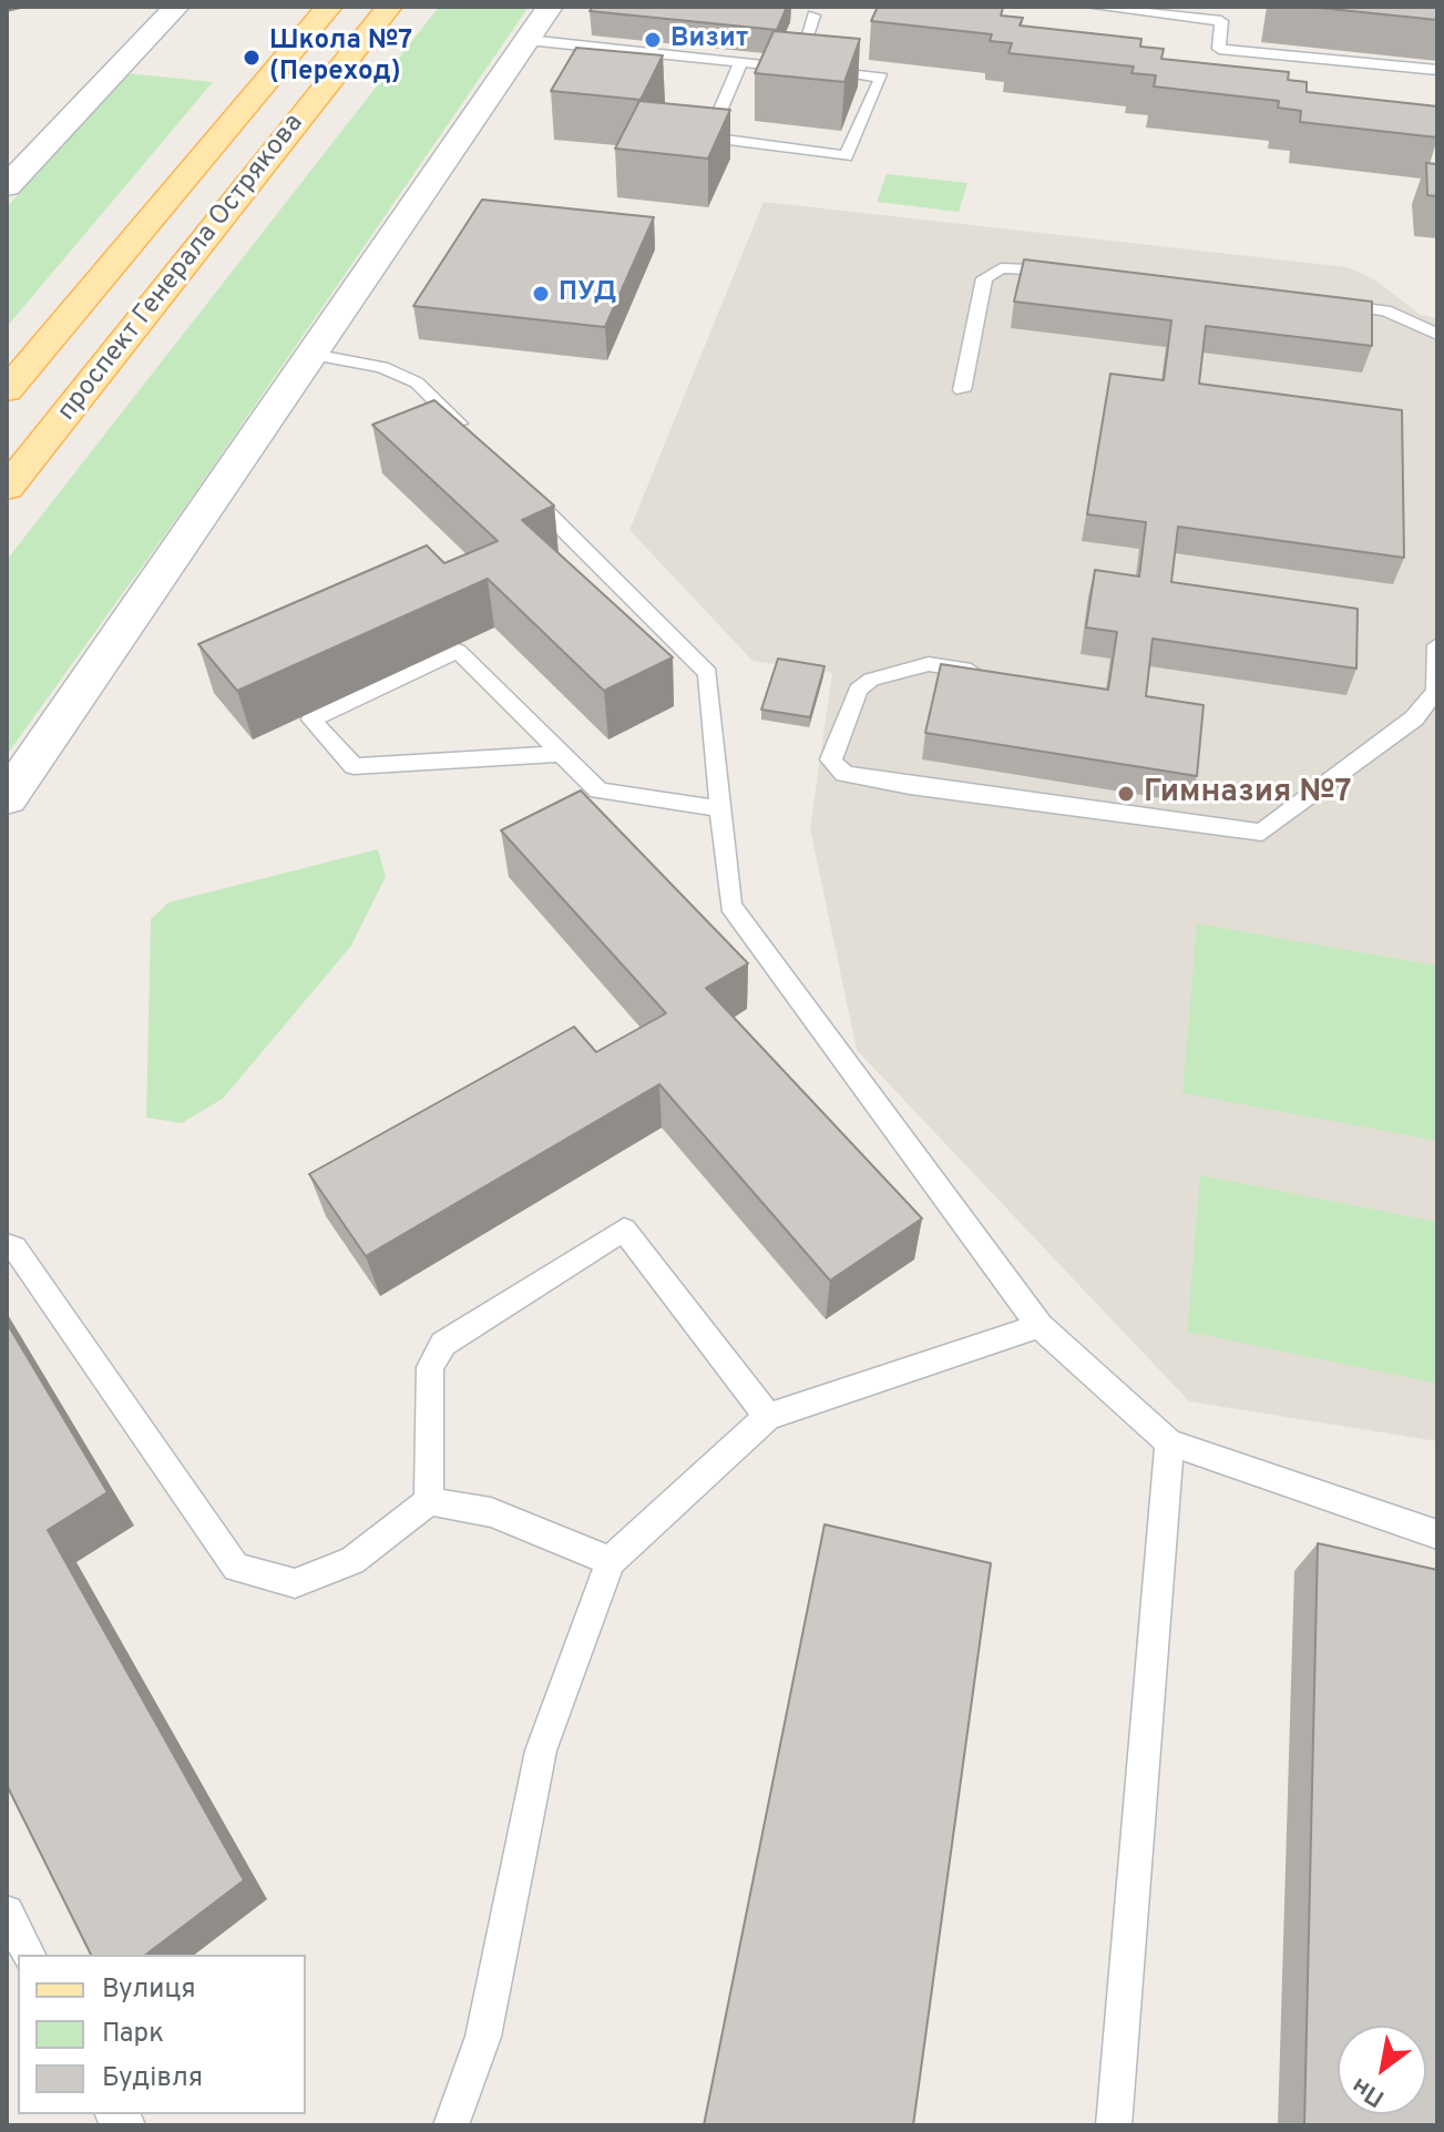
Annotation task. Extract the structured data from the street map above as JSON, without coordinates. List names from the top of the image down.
{
  "streets": {
    "main road": ["проспект Генерала Острякова"]
  },
  "places": [
    "Визит",
    "Школа №7 (Переход)",
    "ПУД",
    "Гимназия №7"
  ],
  "legend": ["Вулиця", "Парк", "Будівля"],
  "north": "bottom left"
}
